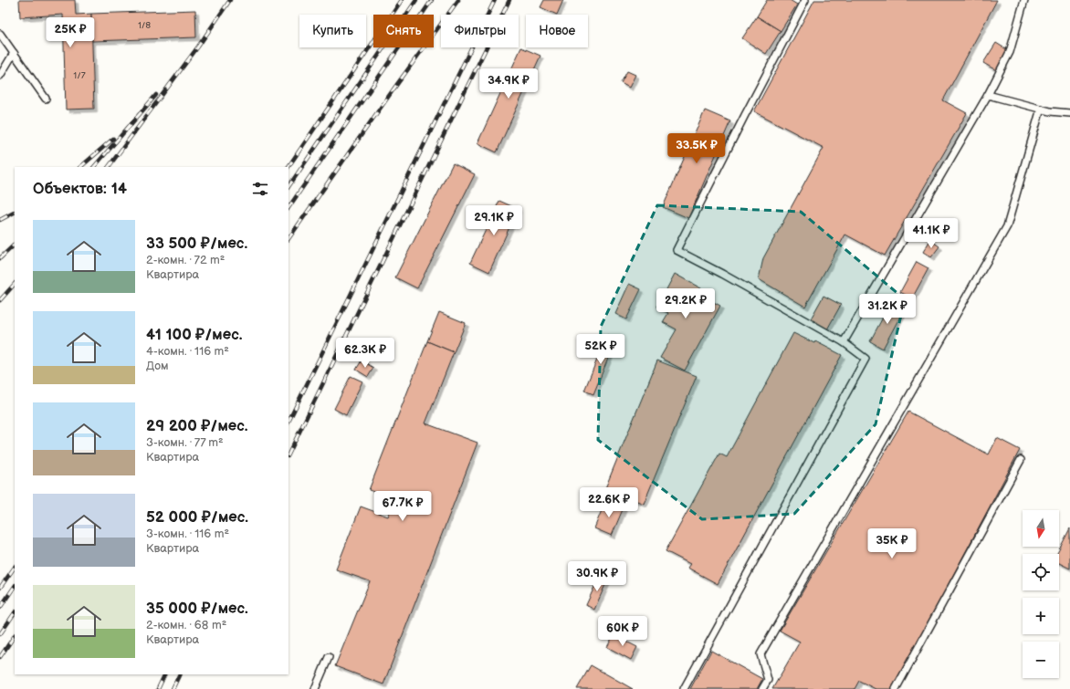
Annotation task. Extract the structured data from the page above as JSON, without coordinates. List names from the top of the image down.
{
  "house_numbers": ["1/8", "1/7"],
  "north": "bottom",
  "page": {
    "chip": [
      "Купить",
      "Снять",
      "Фильтры",
      "Новое"
    ],
    "price": [
      "25K ₽",
      "34.9K ₽",
      "33.5K ₽",
      "29.1K ₽",
      "41.1K ₽",
      "29.2K ₽",
      "31.2K ₽",
      "52K ₽",
      "62.3K ₽",
      "22.6K ₽",
      "67.7K ₽",
      "35K ₽",
      "30.9K ₽",
      "60K ₽"
    ],
    "heading": "Объектов: 14",
    "list": [
      {
        "name": "33 500 ₽/мес.",
        "note": "2-комн. · 72 m² · Квартира"
      },
      {
        "name": "41 100 ₽/мес.",
        "note": "4-комн. · 116 m² · Дом"
      },
      {
        "name": "29 200 ₽/мес.",
        "note": "3-комн. · 77 m² · Квартира"
      },
      {
        "name": "52 000 ₽/мес.",
        "note": "3-комн. · 116 m² · Квартира"
      },
      {
        "name": "35 000 ₽/мес.",
        "note": "2-комн. · 68 m² · Квартира"
      }
    ],
    "map_buttons": ["+", "−"]
  }
}
